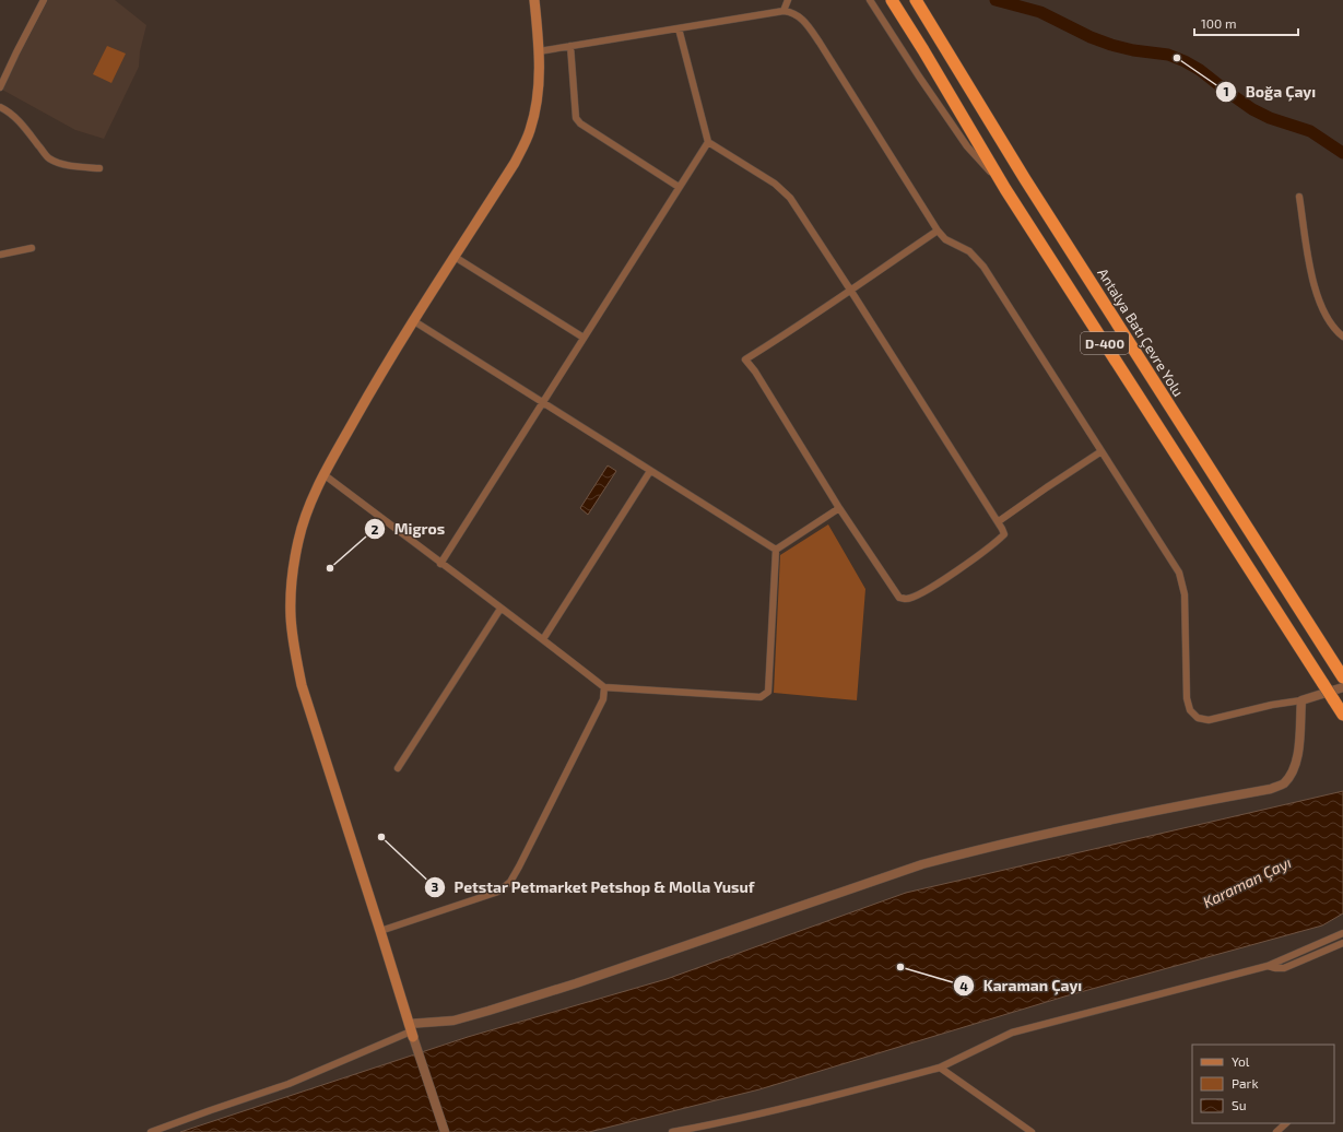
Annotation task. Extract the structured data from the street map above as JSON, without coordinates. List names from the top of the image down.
{
  "streets": {
    "highway": ["Antalya Batı Çevre Yolu", "D-400"]
  },
  "water": ["Karaman Çayı"],
  "places": [
    "Boğa Çayı",
    "Migros",
    "Petstar Petmarket Petshop & Molla Yusuf",
    "Karaman Çayı"
  ],
  "legend": ["Yol", "Park", "Su"],
  "scale_bar": "100 m"
}
